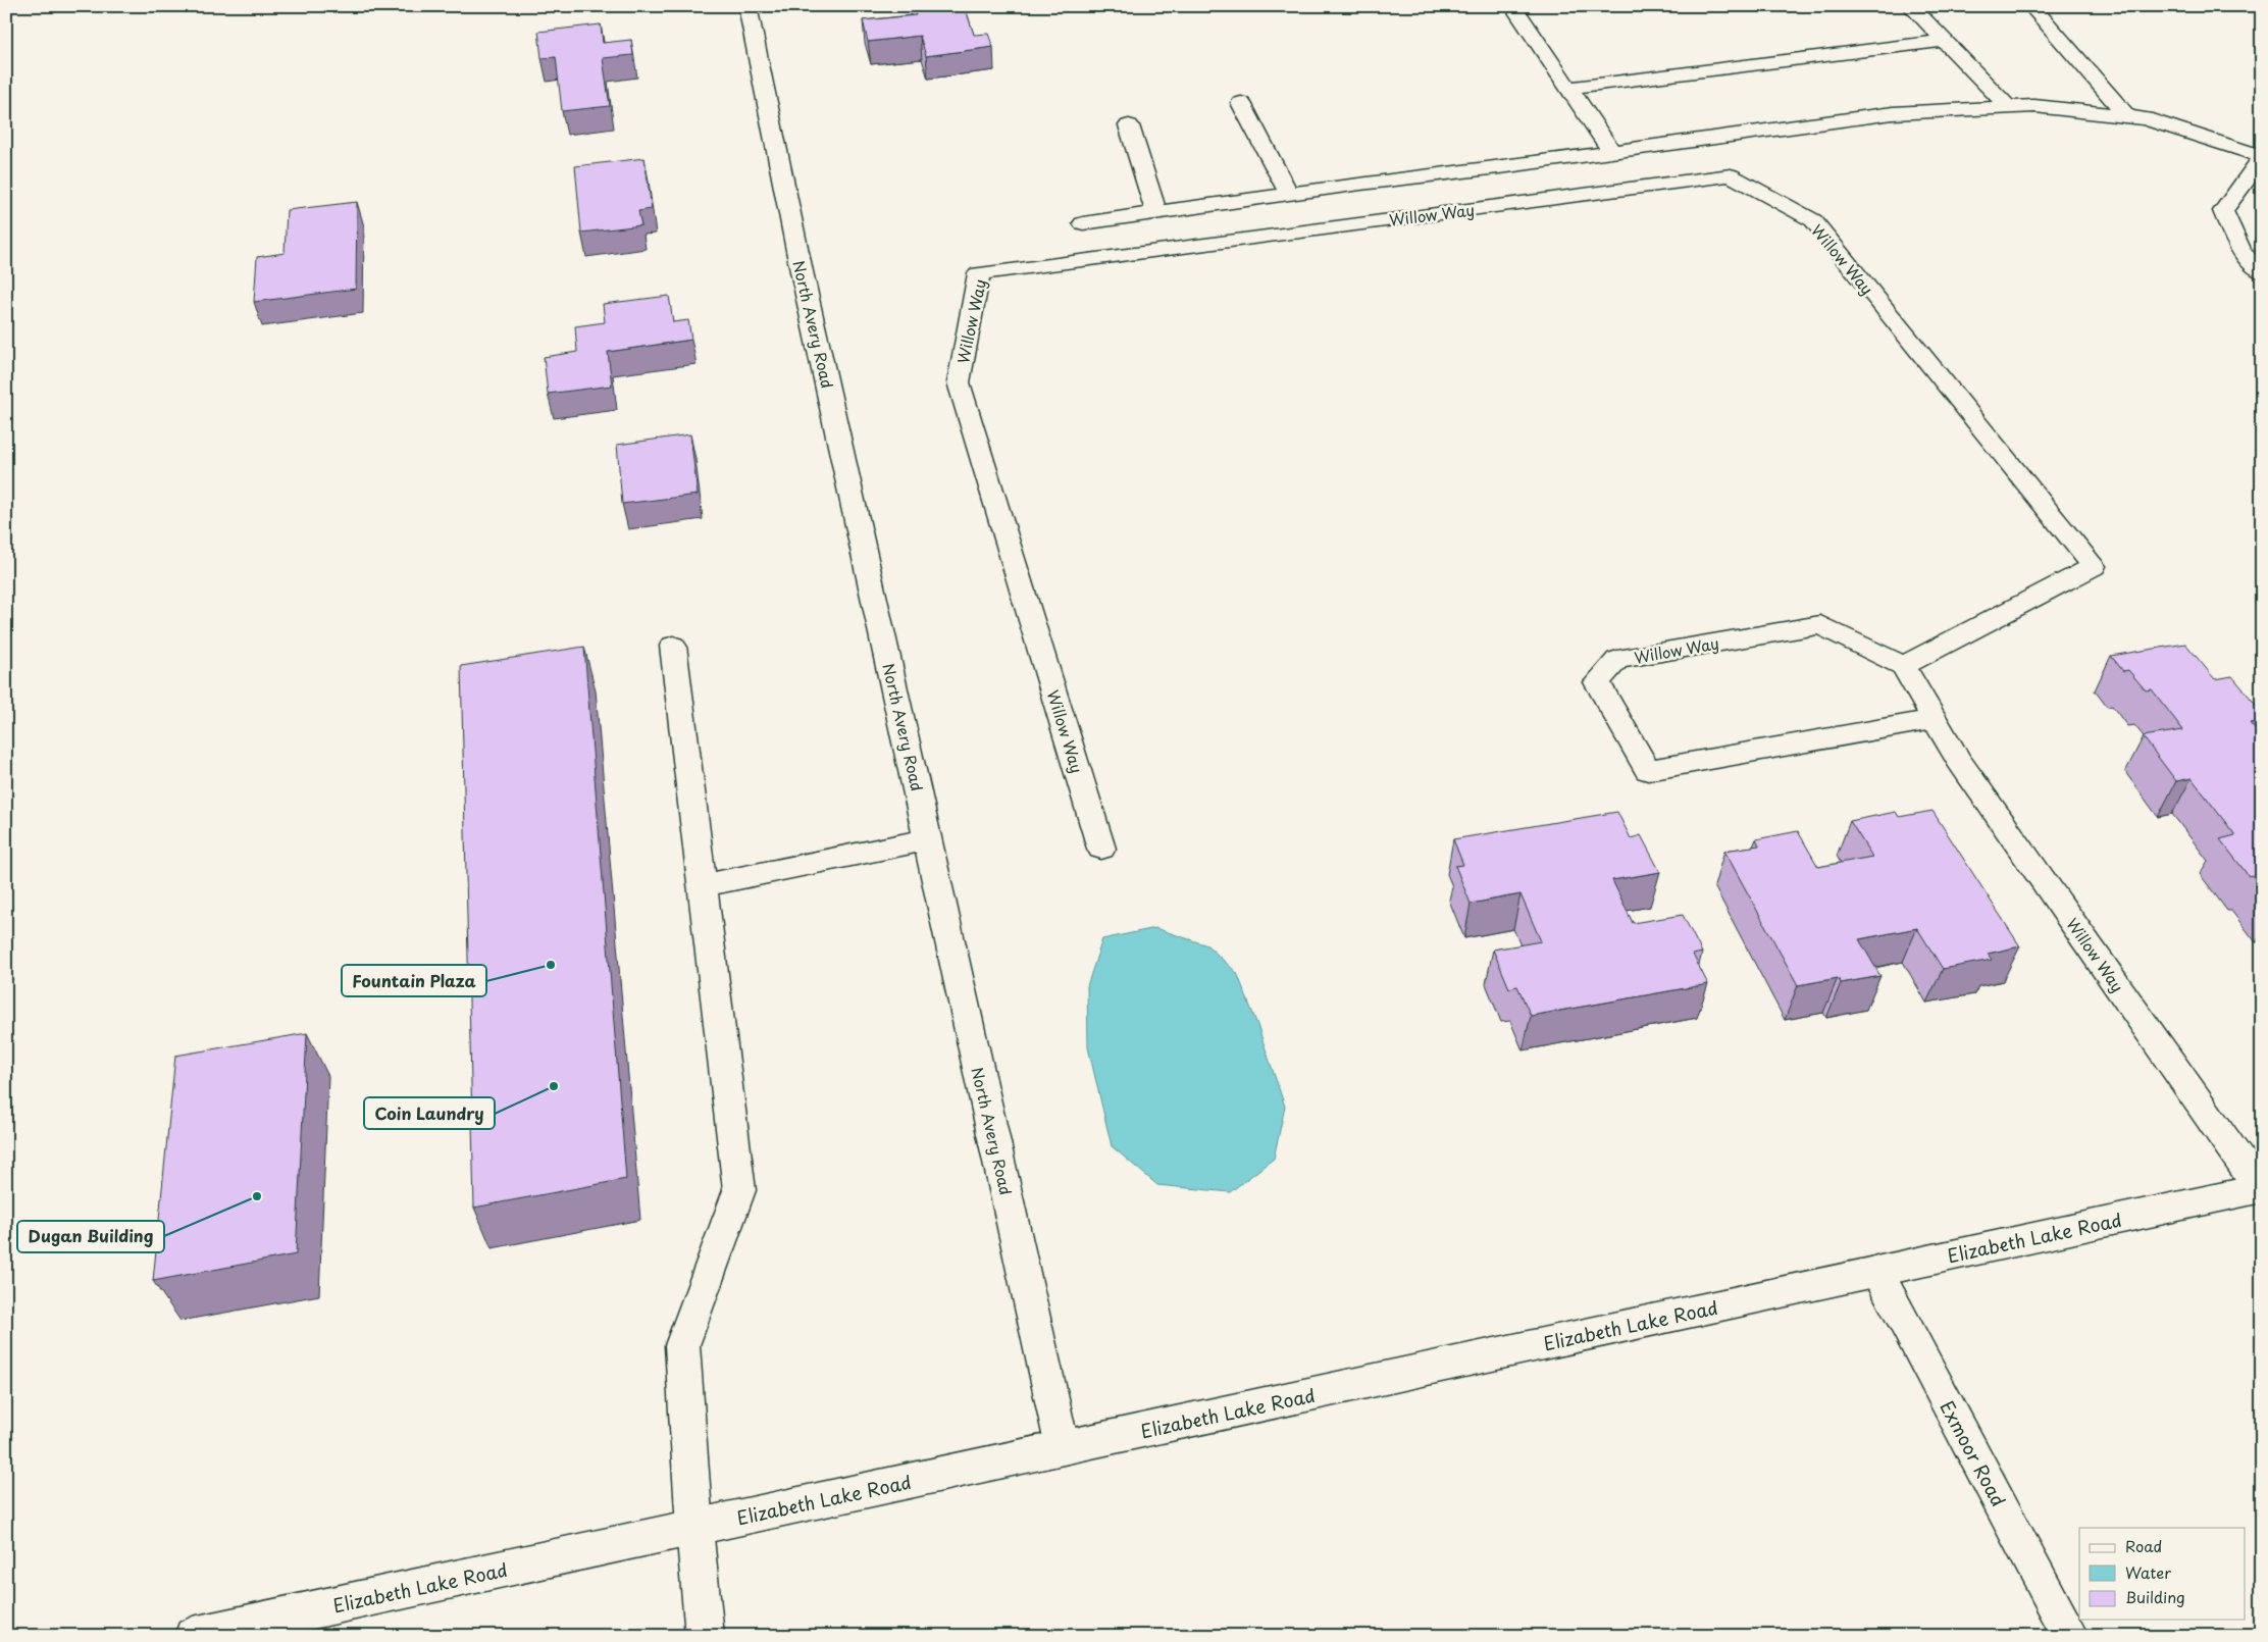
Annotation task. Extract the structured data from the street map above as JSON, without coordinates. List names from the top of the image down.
{
  "streets": {
    "street": [
      "Willow Way",
      "North Avery Road",
      "Elizabeth Lake Road",
      "Exmoor Road"
    ]
  },
  "crossings": [
    ["Willow Way", "Elizabeth Lake Road"],
    ["North Avery Road", "Elizabeth Lake Road"],
    ["Elizabeth Lake Road", "Exmoor Road"]
  ],
  "places": ["Fountain Plaza", "Coin Laundry", "Dugan Building"],
  "legend": ["Road", "Water", "Building"]
}
